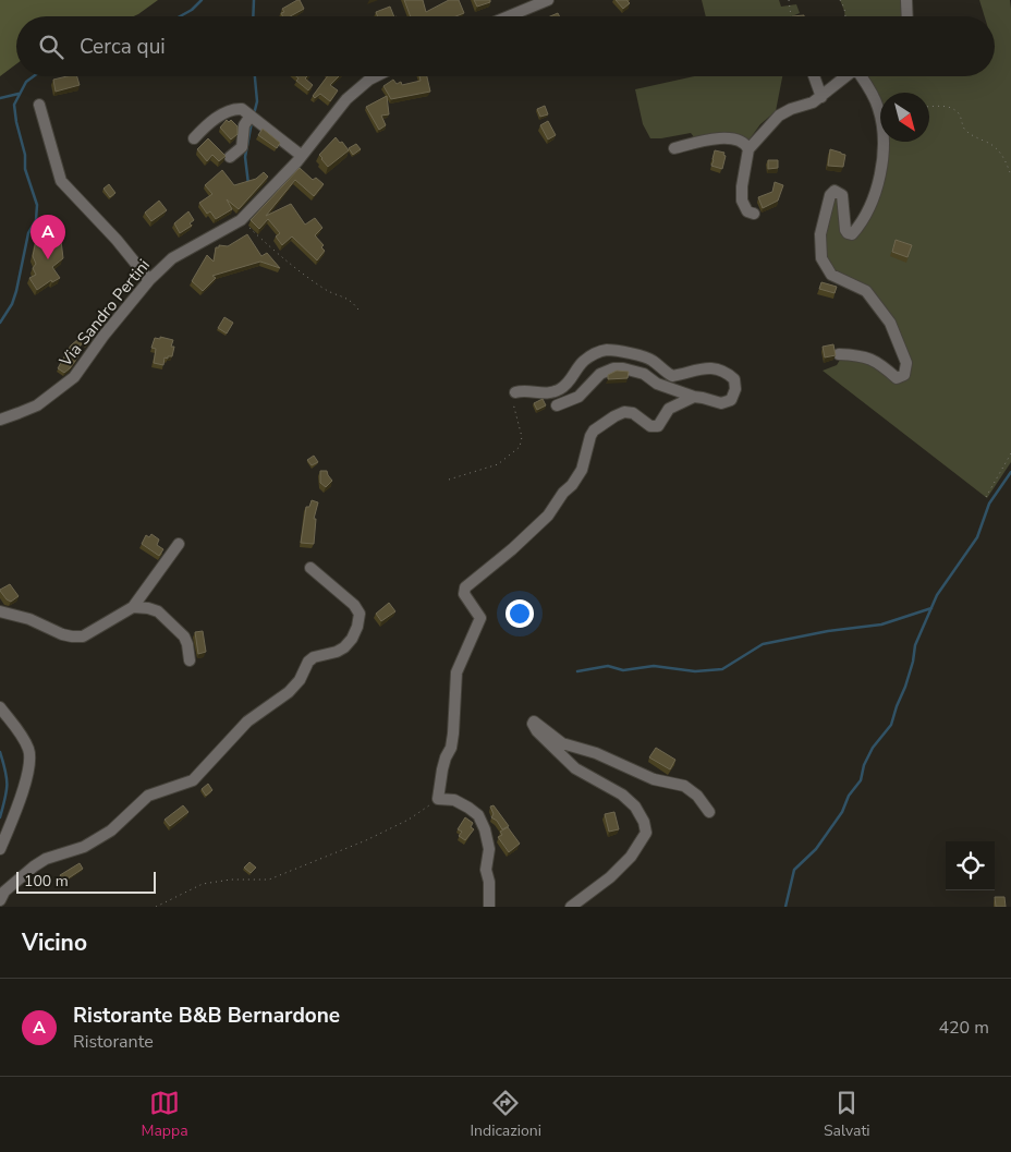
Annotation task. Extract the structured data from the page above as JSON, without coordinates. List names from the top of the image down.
{
  "streets": {
    "street": ["Via Sandro Pertini"]
  },
  "scale_bar": "100 m",
  "north": "bottom right",
  "page": {
    "search": "Cerca qui",
    "pins": "A",
    "scale": "100 m",
    "heading": "Vicino",
    "list": [
      {
        "mark": "A",
        "name": "Ristorante B&B Bernardone",
        "note": "Ristorante",
        "value": "420 m"
      }
    ],
    "nav": ["Mappa", "Indicazioni", "Salvati"]
  }
}
